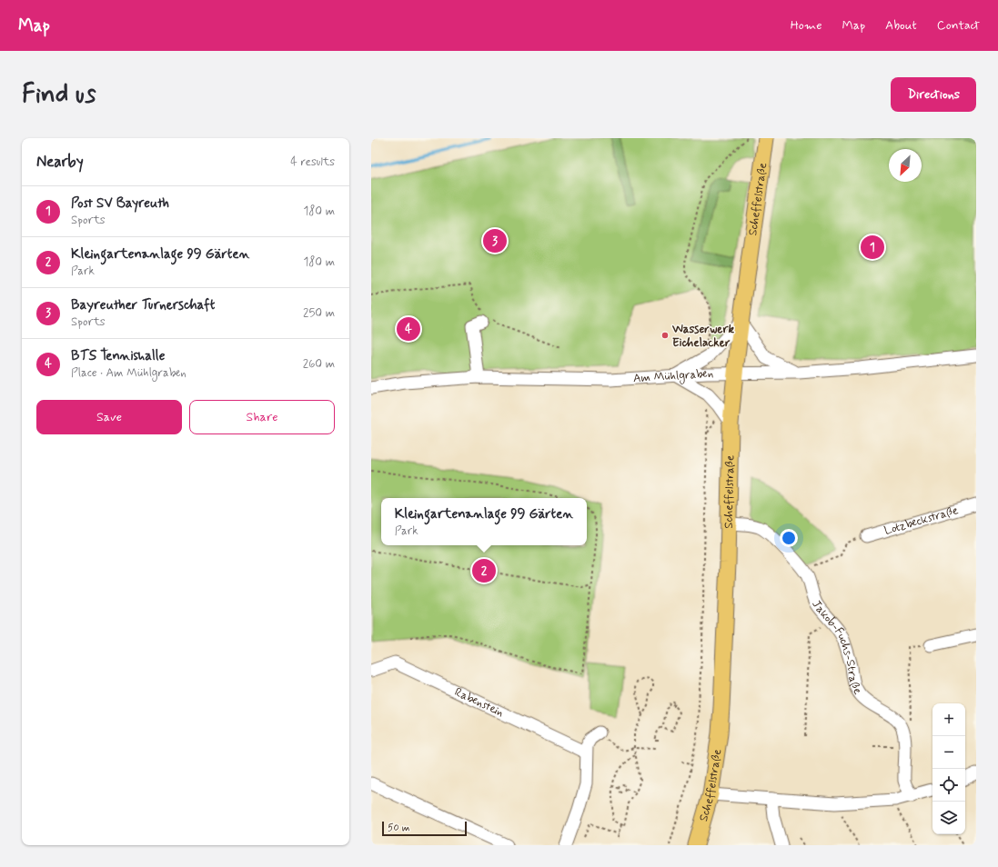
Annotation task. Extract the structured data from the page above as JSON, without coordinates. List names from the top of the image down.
{
  "streets": {
    "main road": ["Scheffelstraße"],
    "street": [
      "Am Mühlgraben",
      "Lotzbeckstraße",
      "Jakob-Fuchs-Straße",
      "Rabenstein"
    ]
  },
  "crossings": [
    ["Scheffelstraße", "Am Mühlgraben"],
    ["Scheffelstraße", "Jakob-Fuchs-Straße"]
  ],
  "places": ["Wasserwerk Eichelacker"],
  "scale_bar": "50 m",
  "north": "bottom left",
  "page": {
    "header": "Map",
    "nav": [
      "Home",
      "Map",
      "About",
      "Contact"
    ],
    "buttons": [
      "Directions",
      ["Save", "Share"]
    ],
    "title": "Find us",
    "heading": ["Nearby", "4 results"],
    "list": [
      {
        "mark": "1",
        "name": "Post SV Bayreuth",
        "note": "Sports",
        "value": "180 m"
      },
      {
        "mark": "2",
        "name": "Kleingartenanlage 99 Gärten",
        "note": "Park",
        "value": "180 m"
      },
      {
        "mark": "3",
        "name": "Bayreuther Turnerschaft",
        "note": "Sports",
        "value": "250 m"
      },
      {
        "mark": "4",
        "name": "BTS Tennishalle",
        "note": "Place · Am Mühlgraben",
        "value": "260 m"
      }
    ],
    "pins": [
      "3",
      "1",
      "4",
      "2"
    ],
    "popup": ["Kleingartenanlage 99 Gärten", "Park"],
    "map_buttons": ["+", "−"],
    "scale": "50 m"
  }
}
